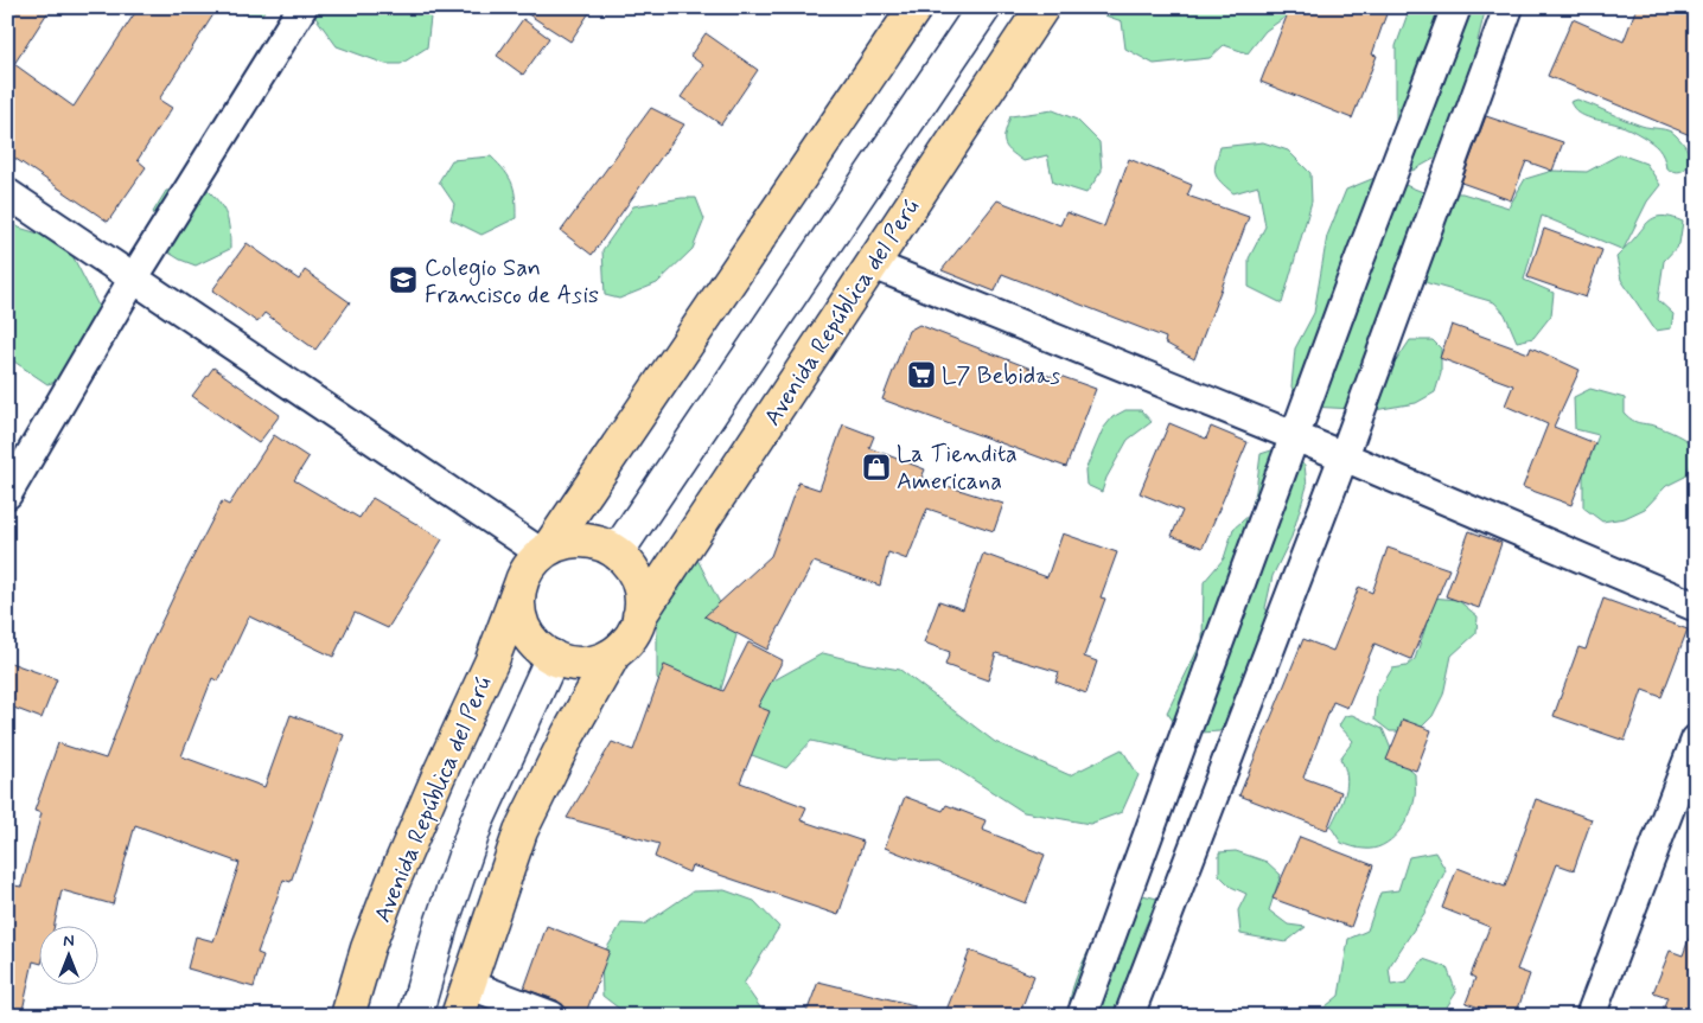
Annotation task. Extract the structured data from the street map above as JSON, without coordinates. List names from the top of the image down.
{
  "streets": {
    "highway": ["Avenida República del Perú"]
  },
  "places": {
    "school or university": ["Colegio San Francisco de Asis"],
    "supermarket": ["L7 Bebidas"],
    "shop": ["La Tiendita Americana"]
  },
  "north": "top"
}
